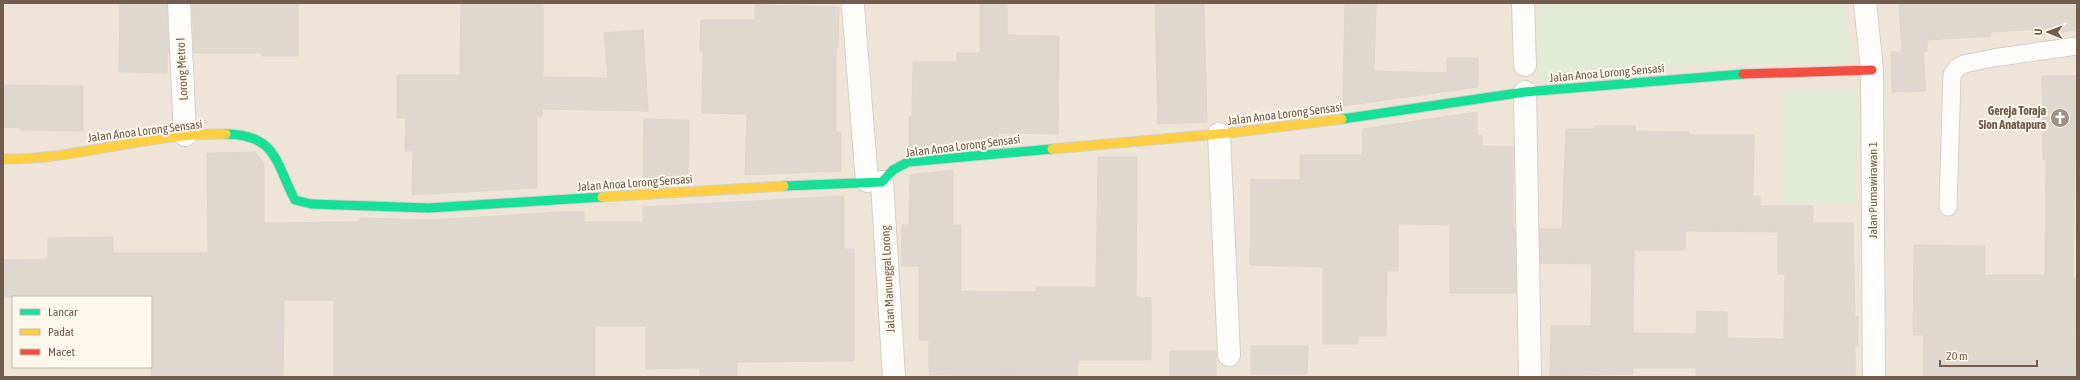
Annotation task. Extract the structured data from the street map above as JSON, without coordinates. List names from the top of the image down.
{
  "streets": {
    "street": [
      "Lorong Metro I",
      "Jalan Anoa Lorong Sensasi",
      "Jalan Purnawirawan 1",
      "Jalan Manunggal Lorong"
    ]
  },
  "crossings": [
    ["Lorong Metro I", "Jalan Anoa Lorong Sensasi"],
    ["Jalan Anoa Lorong Sensasi", "Jalan Purnawirawan 1"],
    ["Jalan Anoa Lorong Sensasi", "Jalan Manunggal Lorong"]
  ],
  "places": {
    "church": ["Gereja Toraja Sion Anatapura"]
  },
  "legend": ["Lancar", "Padat", "Macet"],
  "scale_bar": "20 m",
  "north": "left"
}
